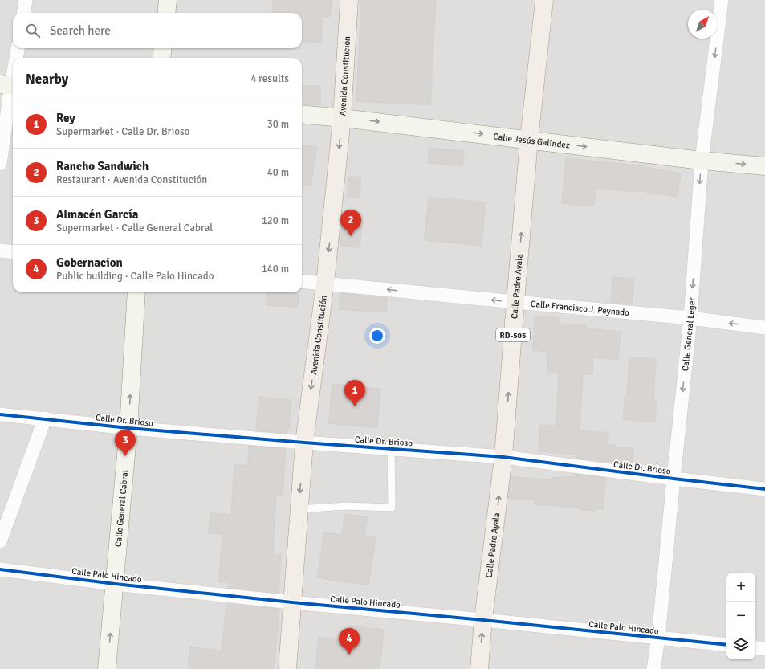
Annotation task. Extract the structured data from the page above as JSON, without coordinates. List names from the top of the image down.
{
  "streets": {
    "main road": ["Avenida Constitución", "Calle Padre Ayala", "RD-505"],
    "street": [
      "Calle Jesús Galíndez",
      "Calle Francisco J. Peynado",
      "Calle General Leger",
      "Calle Dr. Brioso",
      "Calle General Cabral",
      "Calle Palo Hincado"
    ]
  },
  "crossings": [
    ["Avenida Constitución", "Calle Jesús Galíndez"],
    ["Avenida Constitución", "Calle Francisco J. Peynado"],
    ["Avenida Constitución", "Calle Dr. Brioso"],
    ["Avenida Constitución", "Calle Palo Hincado"],
    ["Calle Jesús Galíndez", "Calle Padre Ayala"],
    ["Calle Jesús Galíndez", "Calle General Leger"],
    ["Calle Padre Ayala", "Calle Francisco J. Peynado"],
    ["Calle Padre Ayala", "Calle Dr. Brioso"],
    ["Calle Padre Ayala", "Calle Palo Hincado"],
    ["Calle Francisco J. Peynado", "Calle General Leger"],
    ["Calle General Leger", "Calle Dr. Brioso"],
    ["Calle General Leger", "Calle Palo Hincado"],
    ["Calle Dr. Brioso", "Calle General Cabral"],
    ["Calle General Cabral", "Calle Palo Hincado"]
  ],
  "one_way": [
    "Avenida Constitución",
    "Calle Jesús Galíndez",
    "Calle Padre Ayala",
    "Calle Francisco J. Peynado",
    "Calle General Leger",
    "Calle General Cabral"
  ],
  "north": "top right",
  "page": {
    "search": "Search here",
    "heading": ["Nearby", "4 results"],
    "list": [
      {
        "mark": "1",
        "name": "Rey",
        "note": "Supermarket · Calle Dr. Brioso",
        "value": "30 m"
      },
      {
        "mark": "2",
        "name": "Rancho Sandwich",
        "note": "Restaurant · Avenida Constitución",
        "value": "40 m"
      },
      {
        "mark": "3",
        "name": "Almacén García",
        "note": "Supermarket · Calle General Cabral",
        "value": "120 m"
      },
      {
        "mark": "4",
        "name": "Gobernacion",
        "note": "Public building · Calle Palo Hincado",
        "value": "140 m"
      }
    ],
    "pins": [
      "2",
      "1",
      "3",
      "4"
    ],
    "map_buttons": ["+", "−"]
  }
}
